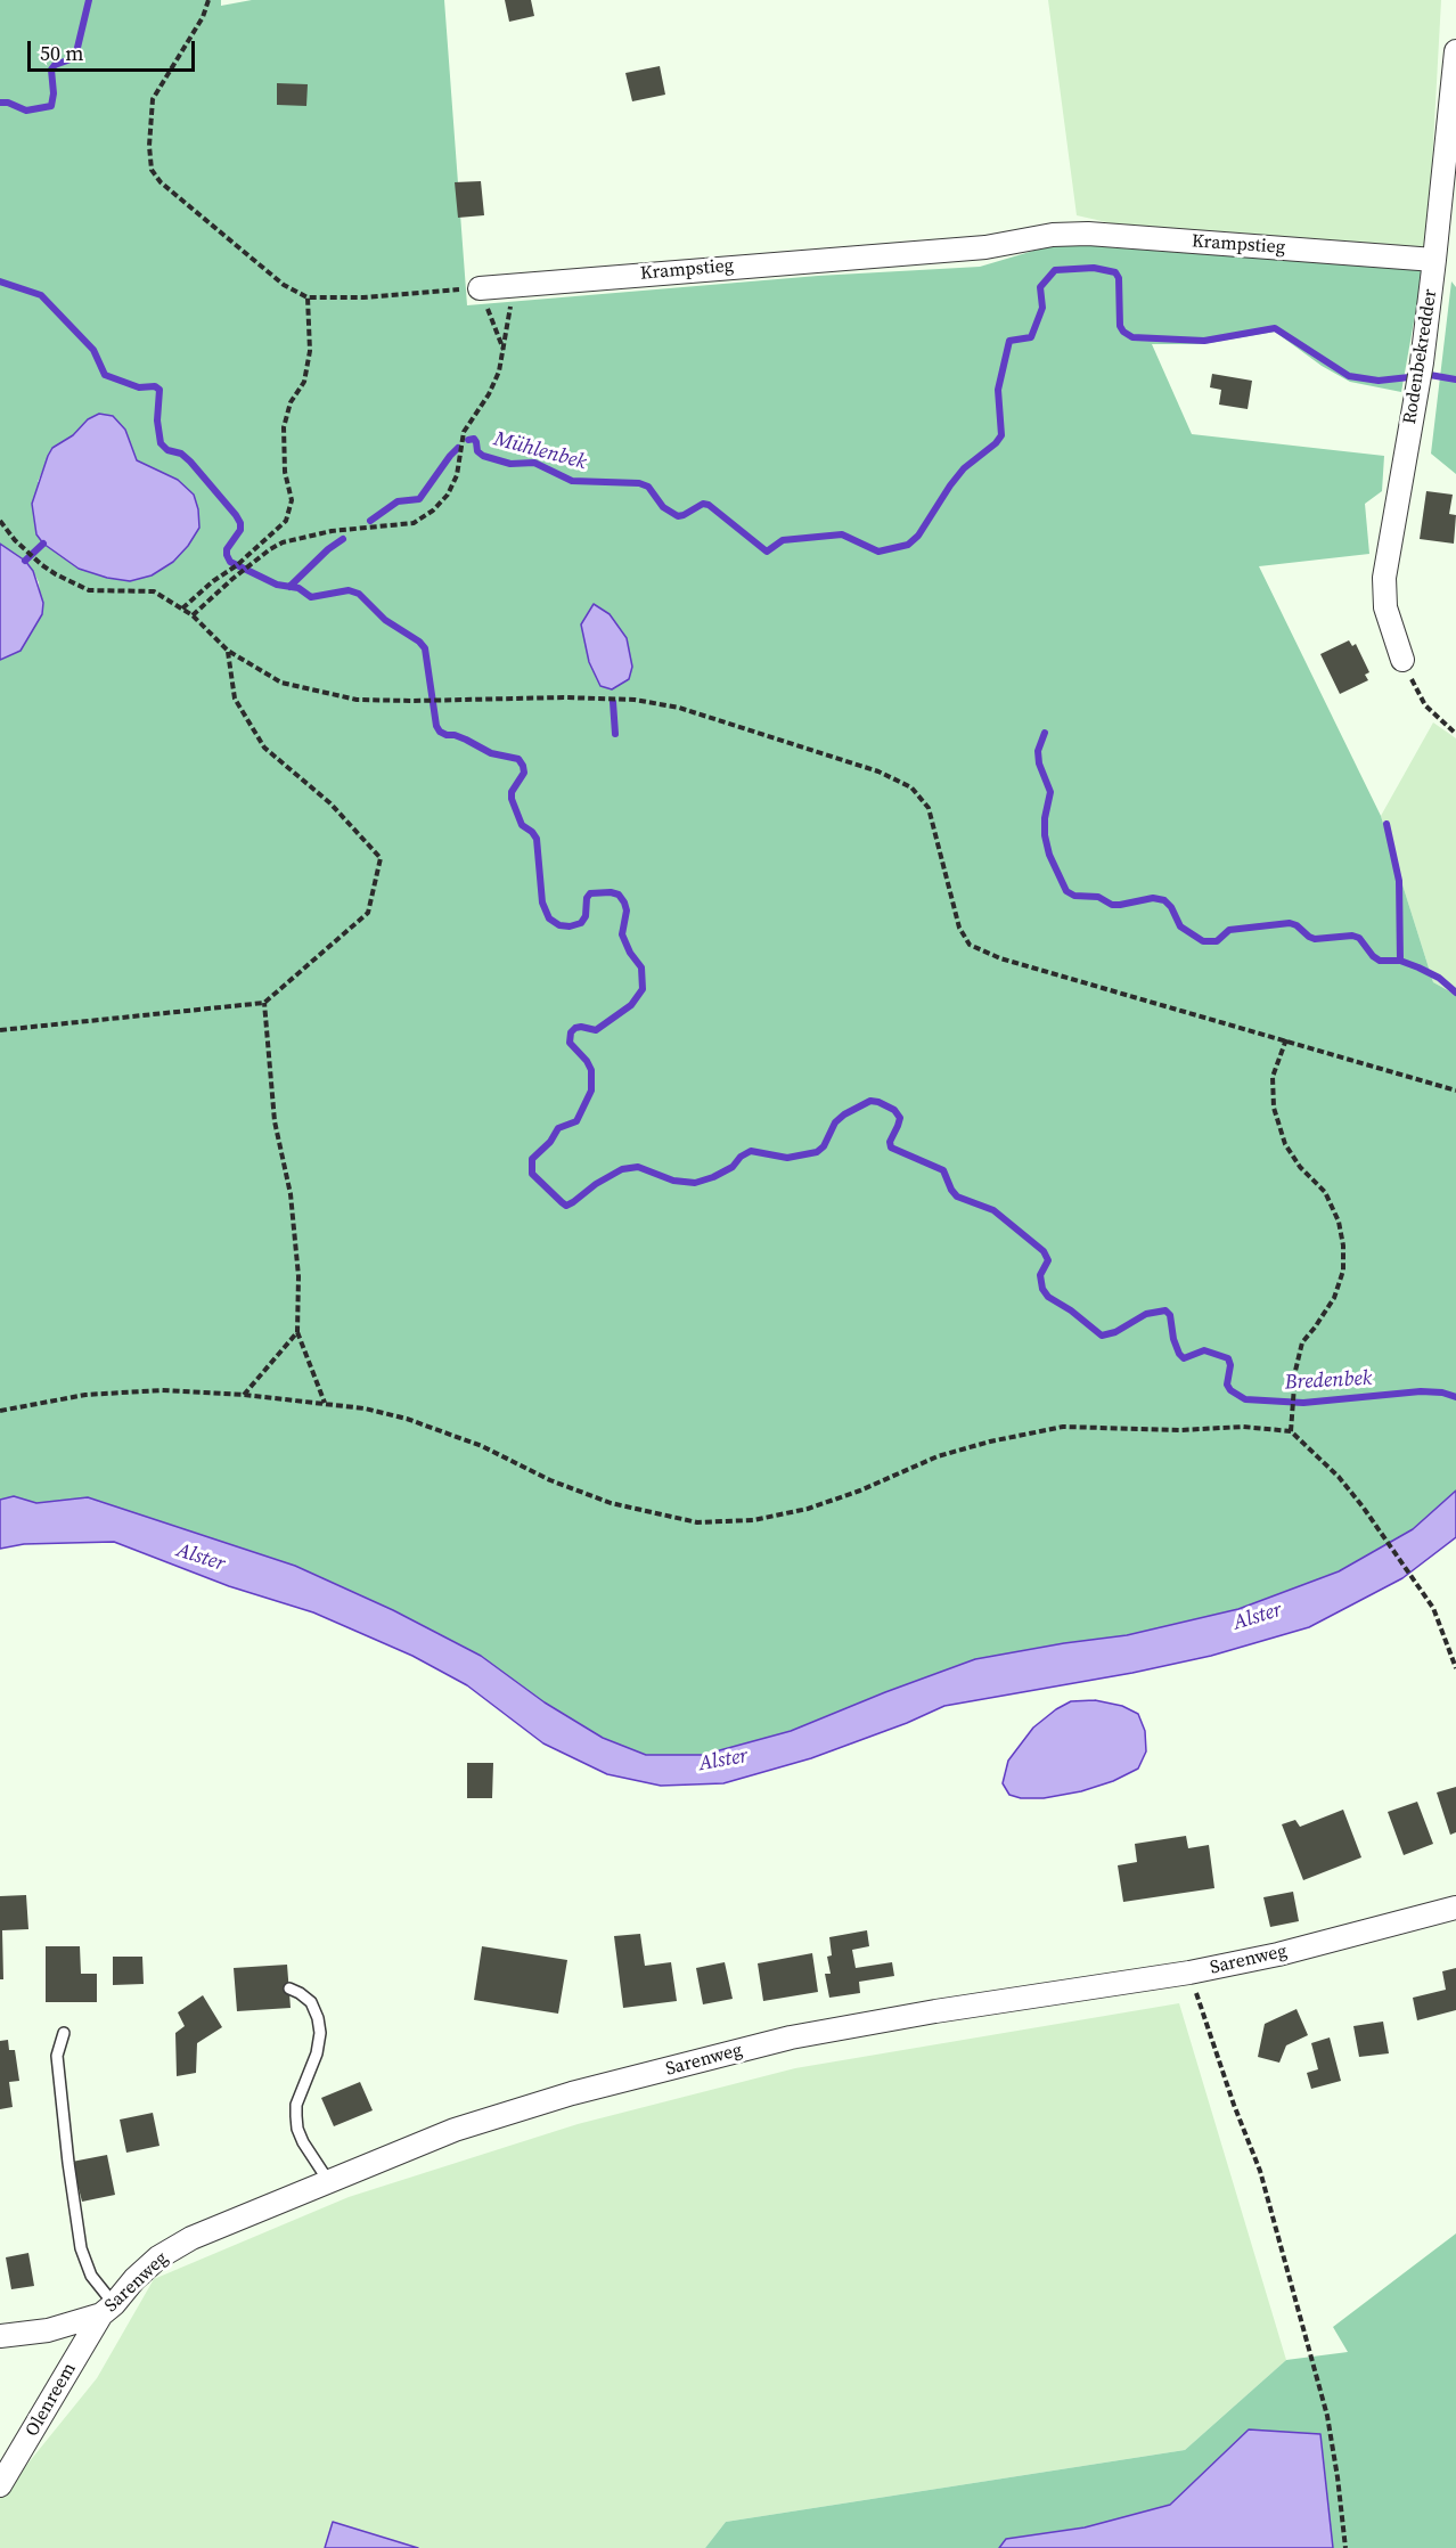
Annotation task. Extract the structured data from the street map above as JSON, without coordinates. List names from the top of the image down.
{
  "streets": {
    "street": [
      "Krampstieg",
      "Rodenbekredder",
      "Sarenweg",
      "Olenreem"
    ]
  },
  "crossings": [
    ["Krampstieg", "Rodenbekredder"],
    ["Sarenweg", "Olenreem"]
  ],
  "water": ["Mühlenbek", "Bredenbek", "Alster"],
  "scale_bar": "50 m"
}
